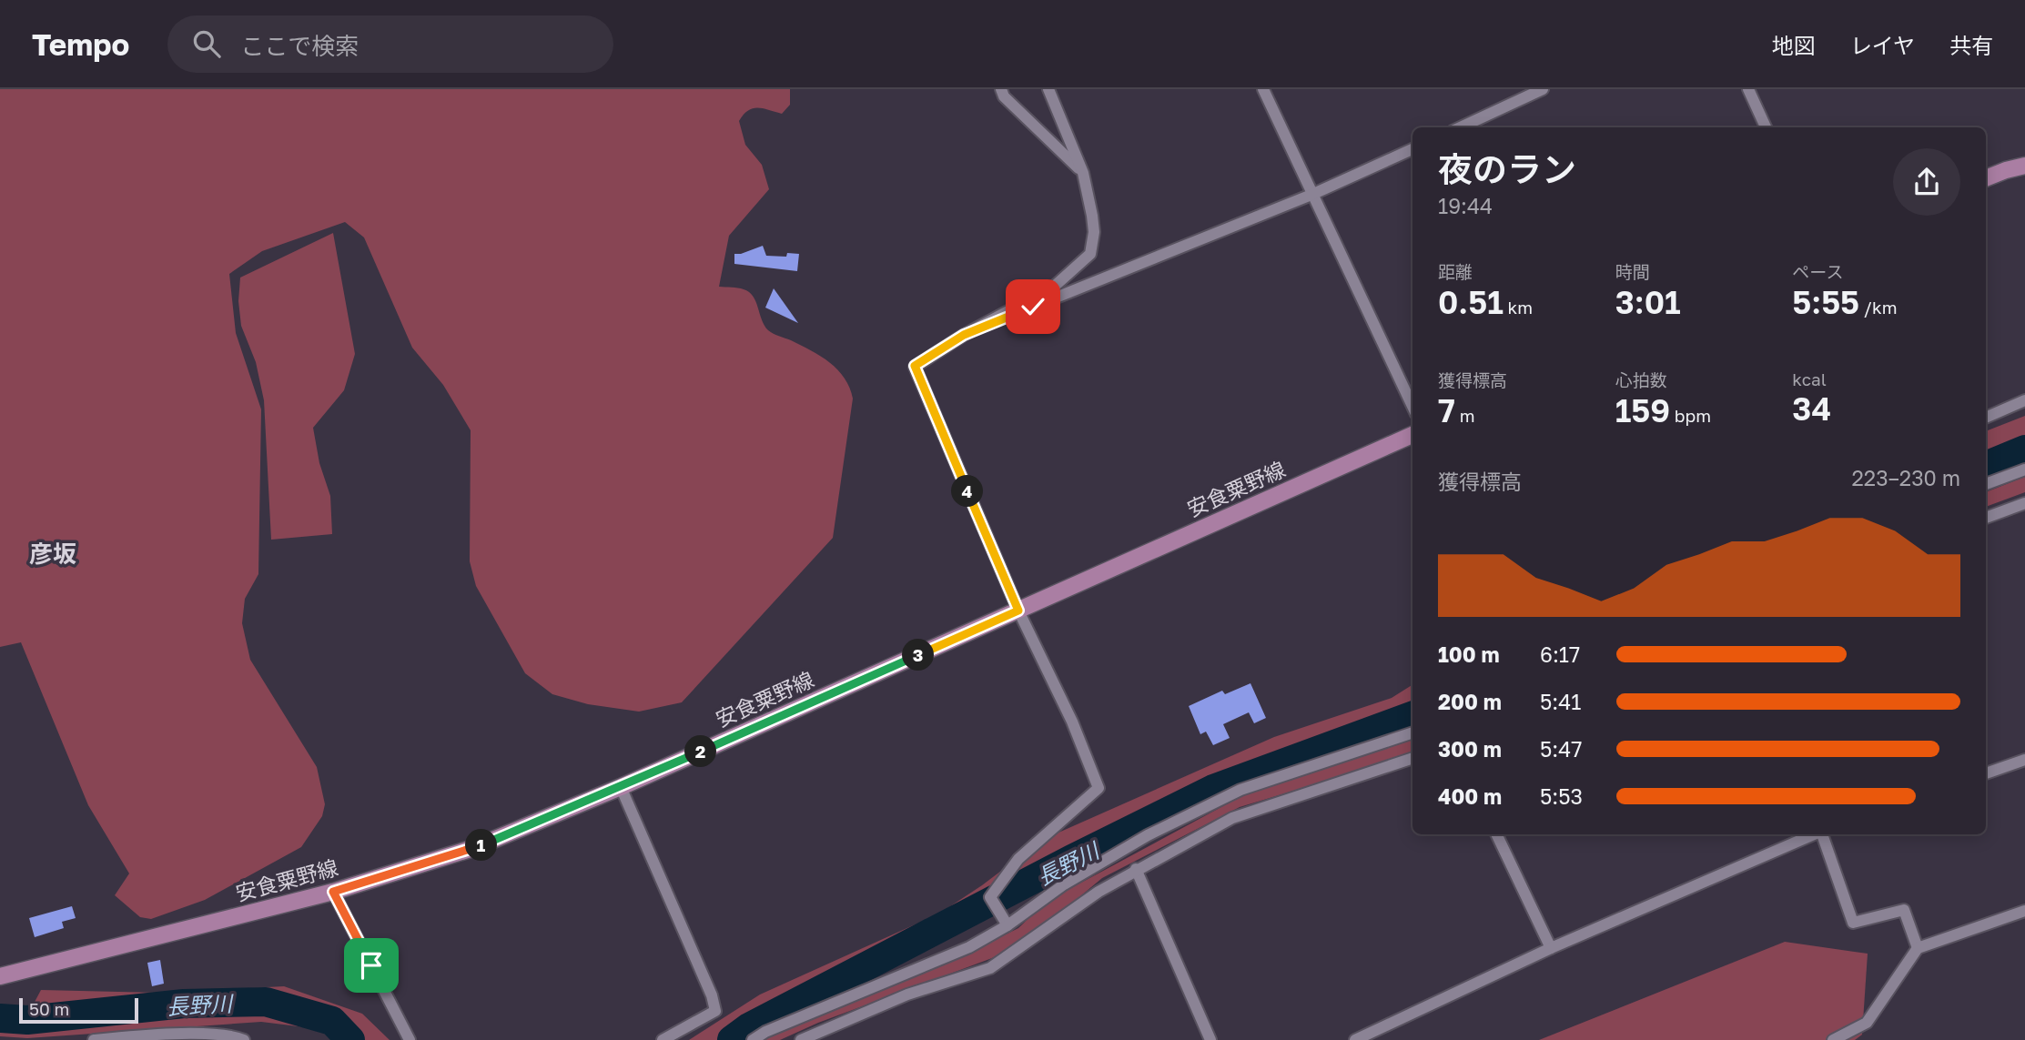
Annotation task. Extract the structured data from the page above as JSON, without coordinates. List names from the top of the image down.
{
  "streets": {
    "main road": ["安食粟野線"]
  },
  "districts": ["彦坂"],
  "water": ["長野川"],
  "scale_bar": "50 m",
  "page": {
    "header": "Tempo",
    "search": "ここで検索",
    "nav": ["地図", "レイヤ", "共有"],
    "heading": ["夜のラン", "19:44"],
    "stats": [
      ["距離", "0.51 km"],
      ["時間", "3:01"],
      ["ペース", "5:55 /km"],
      ["獲得標高", "7 m"],
      ["心拍数", "159 bpm"],
      ["kcal", "34"]
    ],
    "chart": ["獲得標高", "223–230 m"],
    "pins": [
      "4",
      "3",
      "2",
      "1"
    ],
    "list": [
      {
        "name": "100 m",
        "note": "6:17"
      },
      {
        "name": "200 m",
        "note": "5:41"
      },
      {
        "name": "300 m",
        "note": "5:47"
      },
      {
        "name": "400 m",
        "note": "5:53"
      }
    ],
    "scale": "50 m"
  }
}
